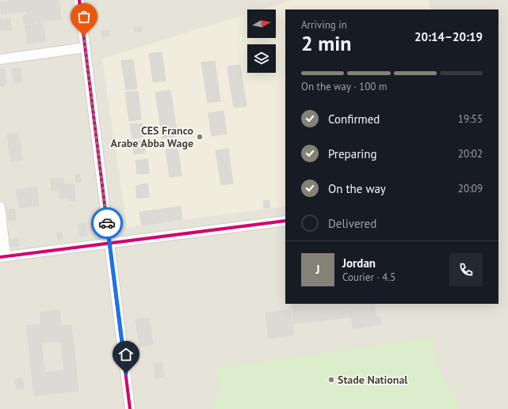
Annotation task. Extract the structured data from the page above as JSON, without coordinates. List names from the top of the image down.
{
  "places": ["CES Franco Arabe Abba Wage", "Stade National"],
  "north": "right",
  "page": {
    "heading": ["2 min", "Arriving in", "20:14–20:19"],
    "panel": ["Jordan", "Courier · 4.5"],
    "bar": "On the way · 100 m",
    "list": [
      ["Confirmed", "19:55"],
      ["Preparing", "20:02"],
      ["On the way", "20:09"],
      "Delivered"
    ],
    "round": "J"
  }
}
